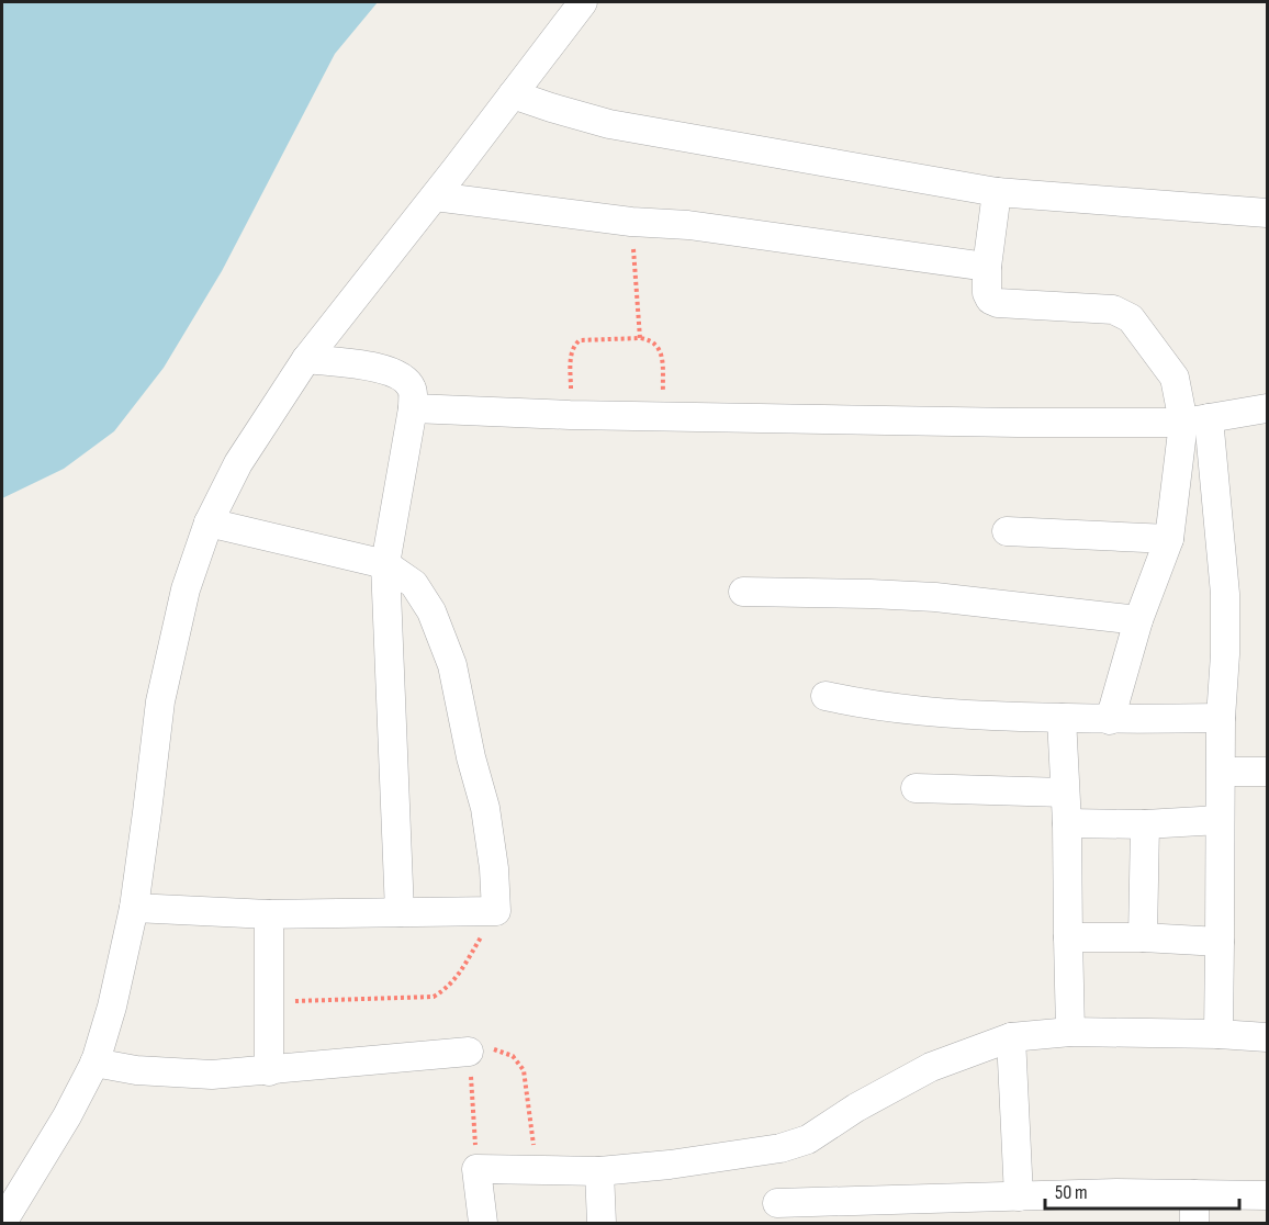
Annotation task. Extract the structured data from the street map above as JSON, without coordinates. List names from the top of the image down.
{
  "scale_bar": "50 m"
}
